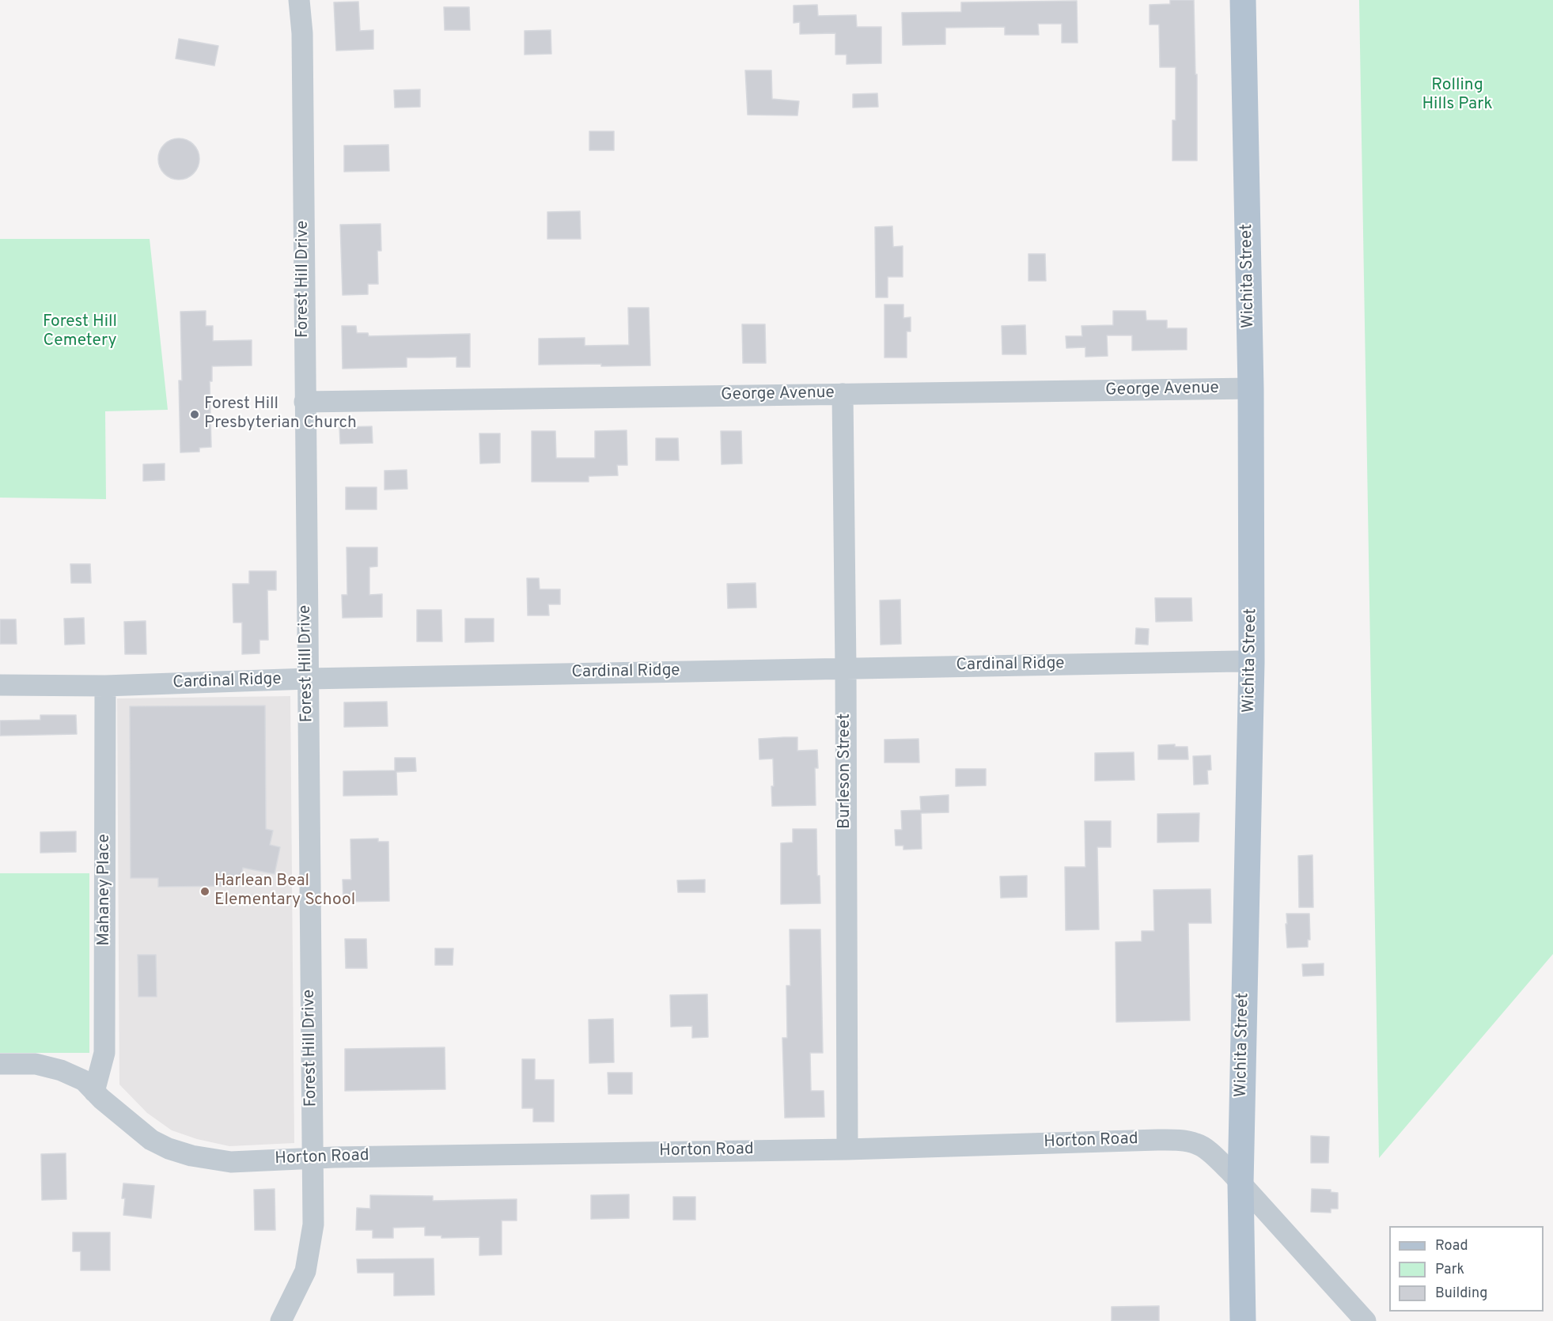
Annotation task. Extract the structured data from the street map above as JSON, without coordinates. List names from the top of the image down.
{
  "streets": {
    "main road": ["Wichita Street"],
    "street": [
      "Forest Hill Drive",
      "George Avenue",
      "Cardinal Ridge",
      "Burleson Street",
      "Mahaney Place",
      "Horton Road"
    ]
  },
  "crossings": [
    ["Wichita Street", "George Avenue"],
    ["Wichita Street", "Cardinal Ridge"],
    ["Wichita Street", "Horton Road"],
    ["Forest Hill Drive", "George Avenue"],
    ["Forest Hill Drive", "Cardinal Ridge"],
    ["Forest Hill Drive", "Horton Road"],
    ["George Avenue", "Burleson Street"],
    ["Cardinal Ridge", "Burleson Street"],
    ["Cardinal Ridge", "Mahaney Place"],
    ["Burleson Street", "Horton Road"],
    ["Mahaney Place", "Horton Road"]
  ],
  "parks": ["Rolling Hills Park", "Forest Hill Cemetery"],
  "places": ["Forest Hill Presbyterian Church", "Harlean Beal Elementary School"],
  "legend": ["Road", "Park", "Building"]
}
